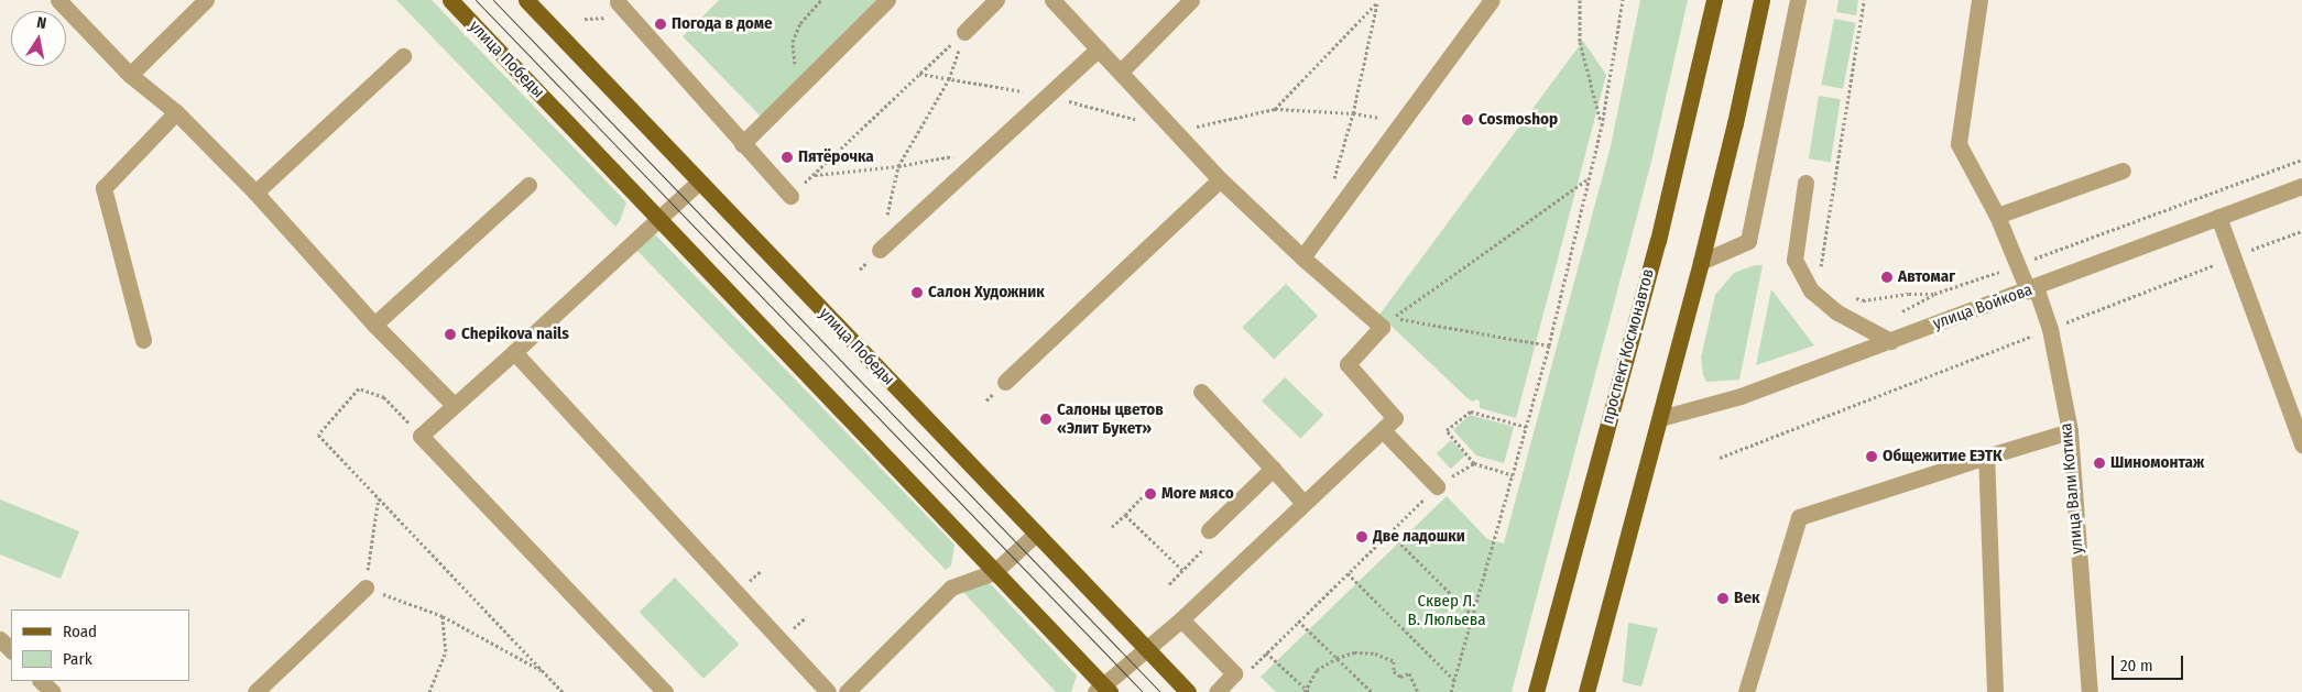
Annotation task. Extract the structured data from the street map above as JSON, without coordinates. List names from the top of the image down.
{
  "streets": {
    "main road": ["улица Победы", "проспект Космонавтов"],
    "street": ["улица Войкова", "улица Вали Котика"]
  },
  "crossings": [
    ["улица Войкова", "улица Вали Котика"]
  ],
  "parks": ["Сквер Л. В. Люльева"],
  "places": [
    "Погода в доме",
    "Cosmoshop",
    "Пятёрочка",
    "Автомаг",
    "Салон Художник",
    "Chepikova nails",
    "Салоны цветов «Элит Букет»",
    "Общежитие ЕЭТК",
    "Шиномонтаж",
    "More мясо",
    "Две ладошки",
    "Век"
  ],
  "legend": ["Road", "Park"],
  "scale_bar": "20 m",
  "north": "top"
}
